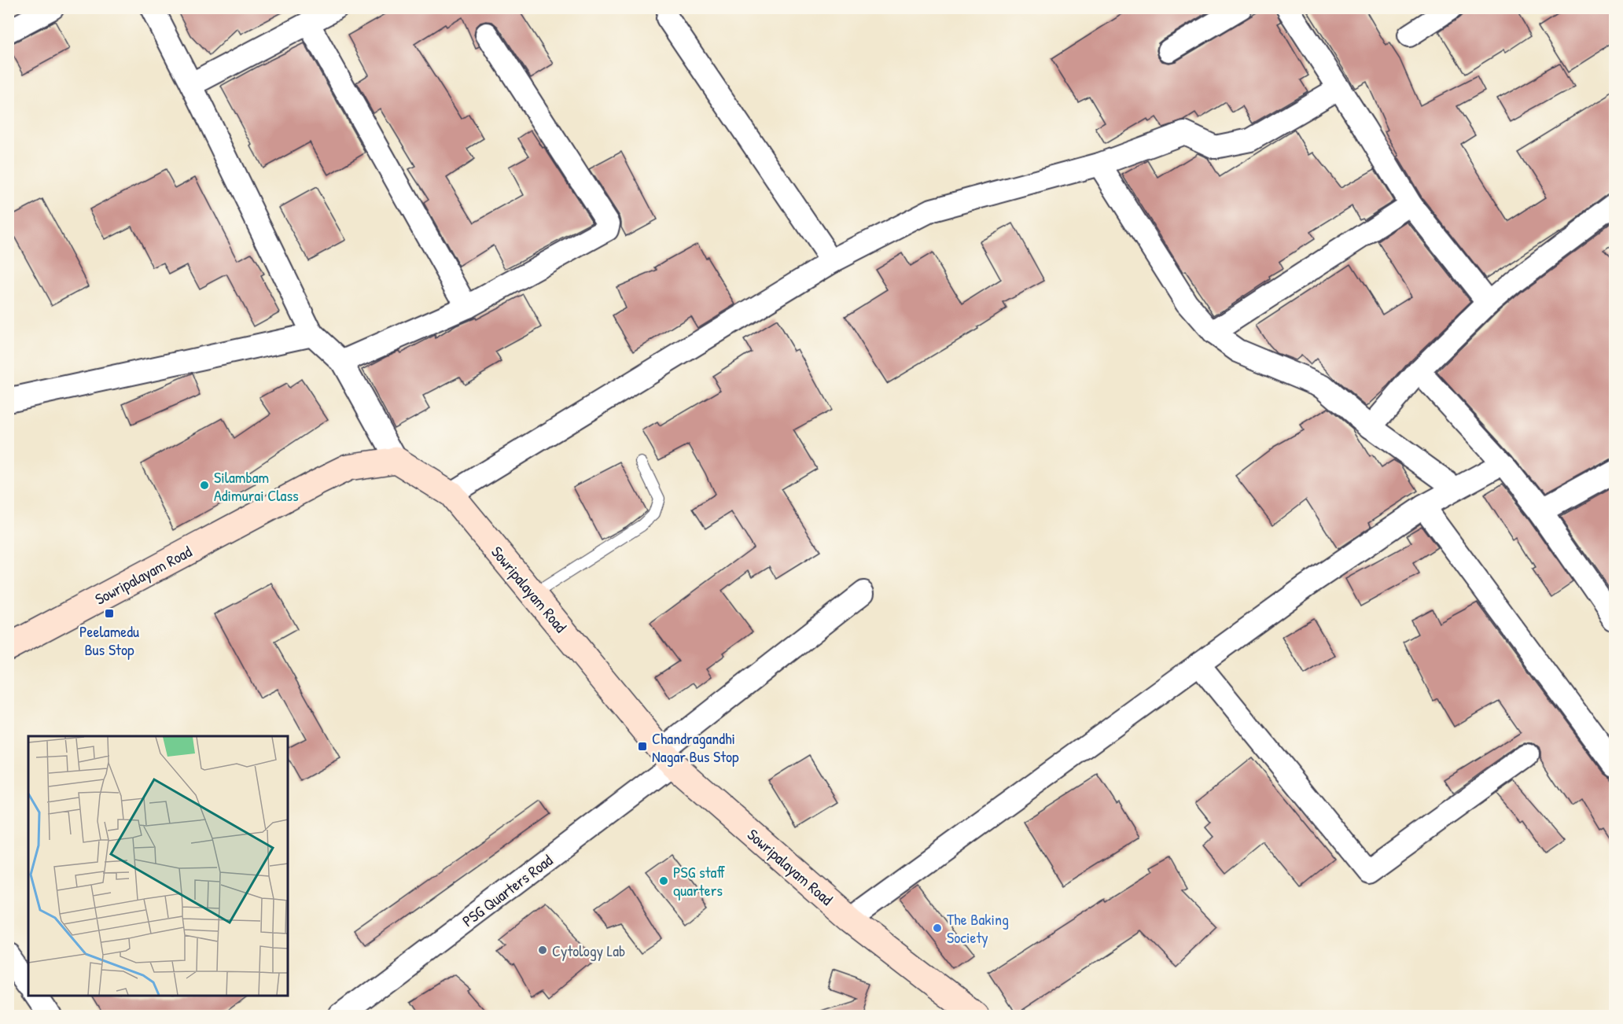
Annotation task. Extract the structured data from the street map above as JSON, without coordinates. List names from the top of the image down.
{
  "streets": {
    "street": ["Sowripalayam Road", "PSG Quarters Road"]
  },
  "crossings": [
    ["Sowripalayam Road", "PSG Quarters Road"]
  ],
  "places": {
    "other": [
      "Silambam Adimurai Class",
      "PSG staff quarters",
      "The Baking Society",
      "Cytology Lab"
    ],
    "transit": ["Peelamedu Bus Stop", "Chandragandhi Nagar Bus Stop"]
  }
}
